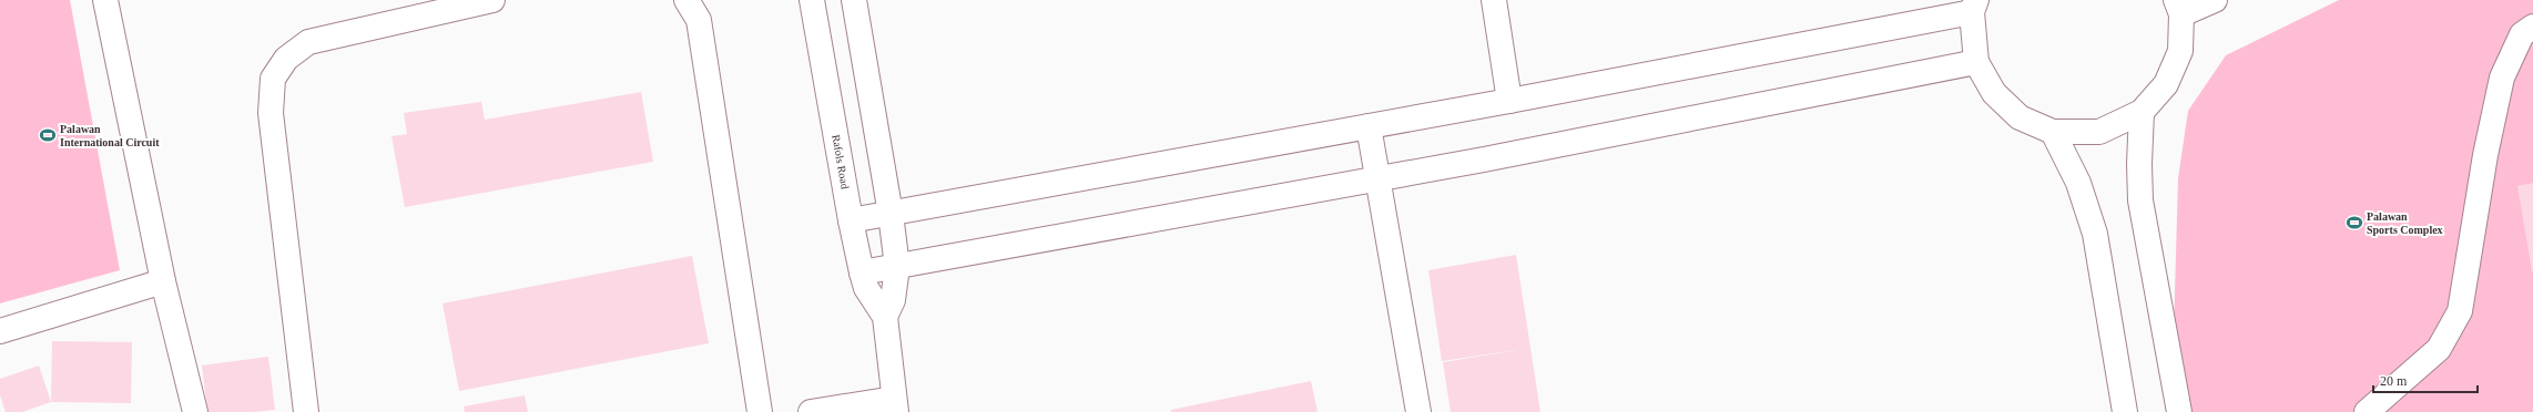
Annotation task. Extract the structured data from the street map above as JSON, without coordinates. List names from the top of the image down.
{
  "streets": {
    "street": ["Rafols Road"]
  },
  "places": {
    "sports": ["Palawan International Circuit", "Palawan Sports Complex"]
  },
  "scale_bar": "20 m"
}
